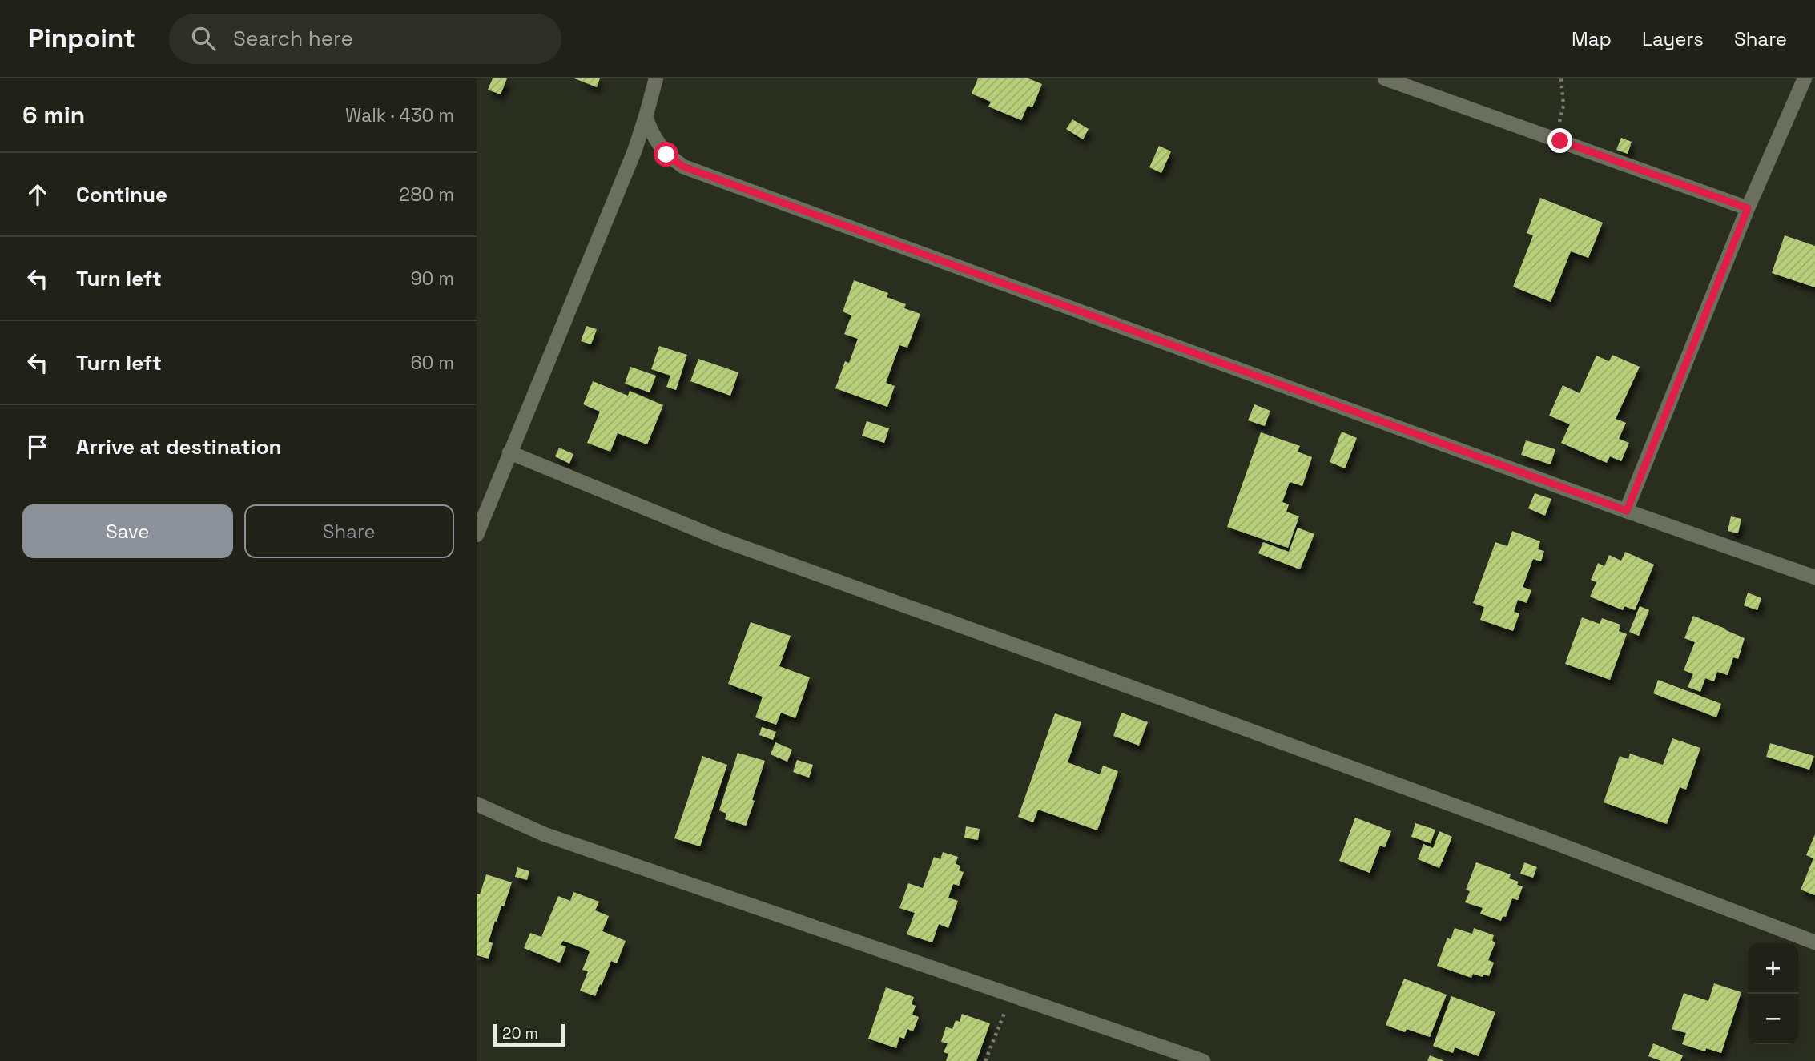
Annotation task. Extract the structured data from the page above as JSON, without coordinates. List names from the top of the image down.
{
  "scale_bar": "20 m",
  "page": {
    "header": "Pinpoint",
    "search": "Search here",
    "nav": ["Map", "Layers", "Share"],
    "heading": ["6 min", "Walk · 430 m"],
    "list": [
      ["Continue", "280 m"],
      ["Turn left", "90 m"],
      ["Turn left", "60 m"],
      "Arrive at destination"
    ],
    "buttons": ["Save", "Share"],
    "map_buttons": ["+", "−"],
    "scale": "20 m"
  }
}
